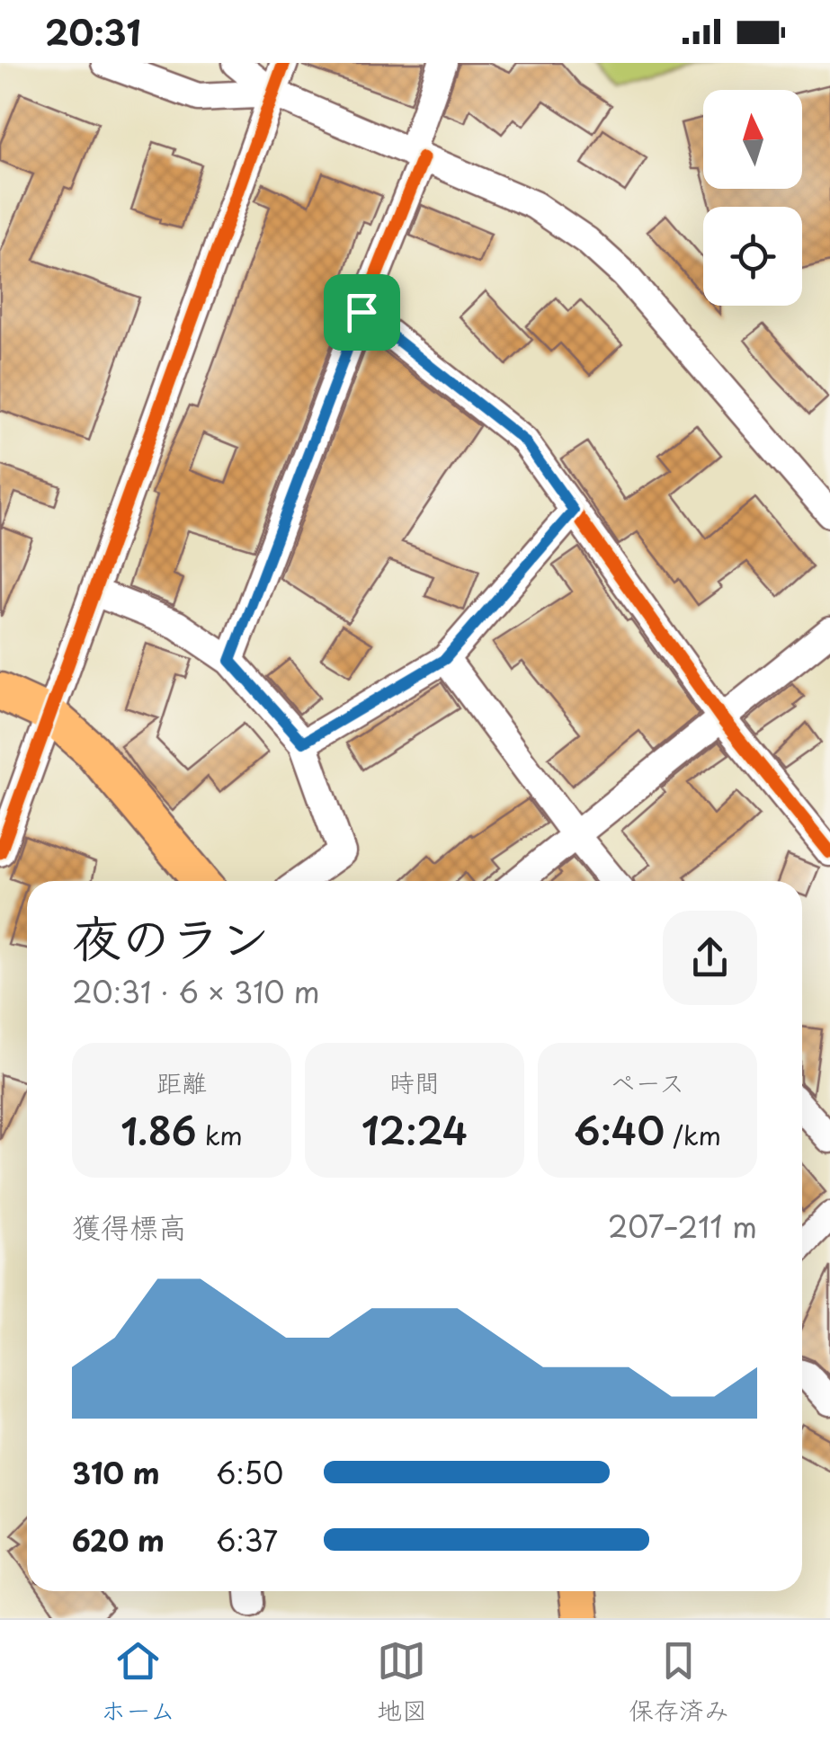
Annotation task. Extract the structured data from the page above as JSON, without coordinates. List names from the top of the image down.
{
  "north": "top",
  "page": {
    "status": "20:31",
    "heading": ["夜のラン", "20:31 · 6 × 310 m"],
    "stats": [
      ["距離", "1.86 km"],
      ["時間", "12:24"],
      ["ペース", "6:40 /km"]
    ],
    "chart": ["獲得標高", "207–211 m"],
    "list": [
      {
        "name": "310 m",
        "note": "6:50"
      },
      {
        "name": "620 m",
        "note": "6:37"
      }
    ],
    "tabs": ["ホーム", "地図", "保存済み"]
  }
}
